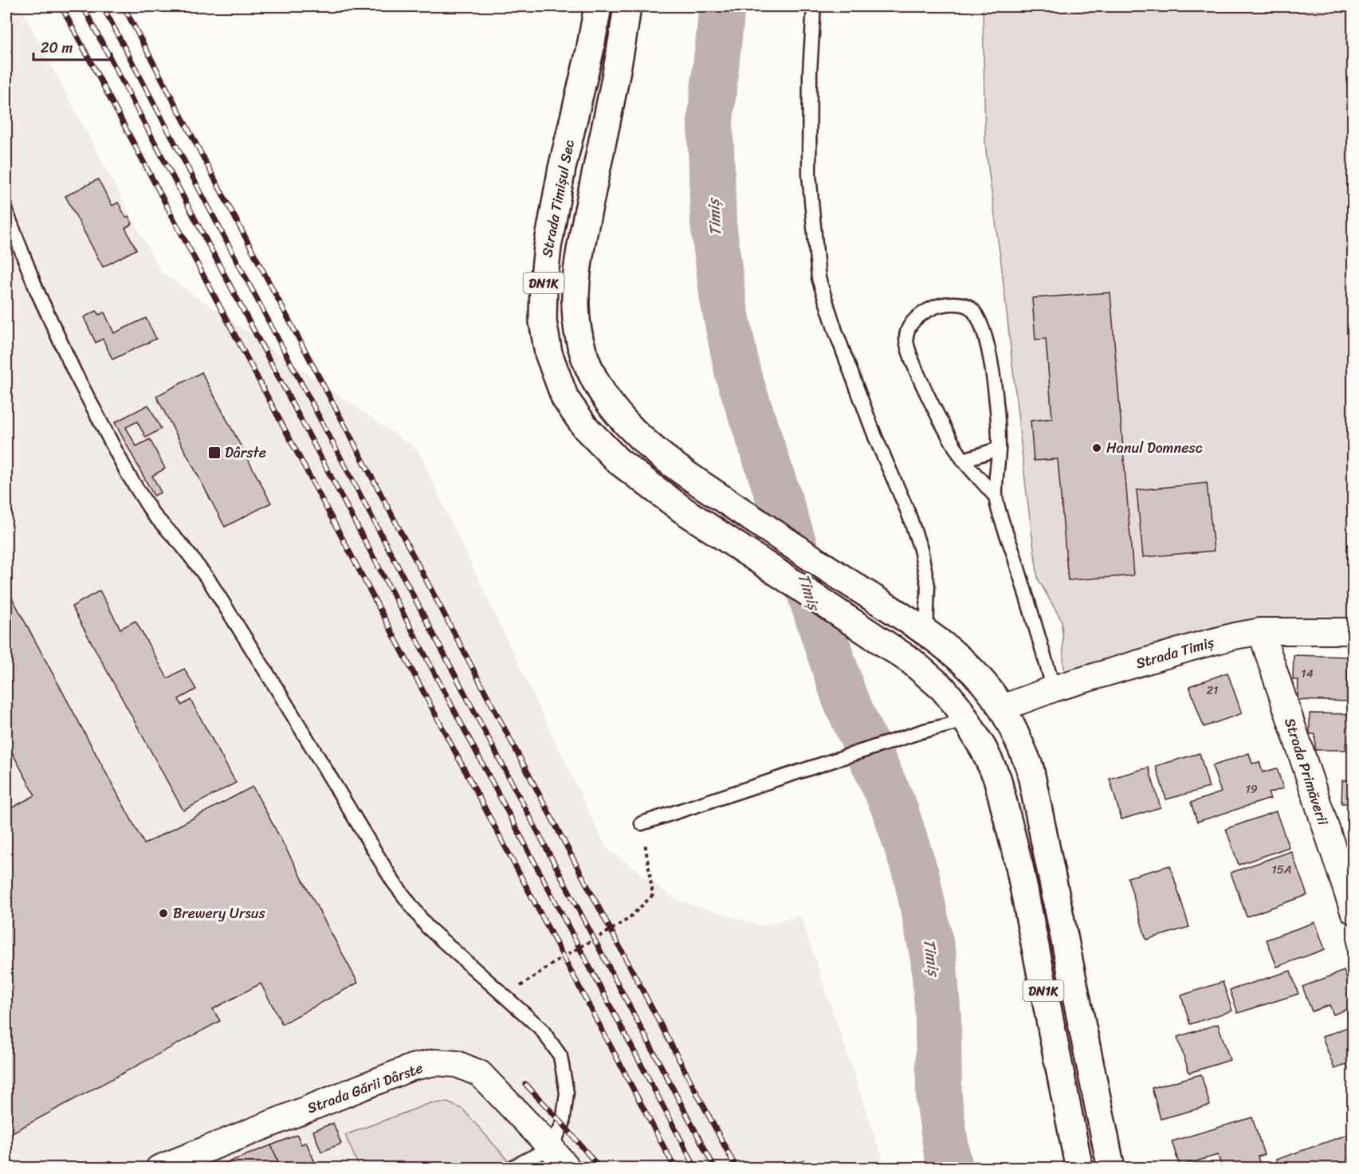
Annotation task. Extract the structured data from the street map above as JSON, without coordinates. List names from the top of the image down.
{
  "streets": {
    "highway": ["Strada Timișul Sec", "DN1K"],
    "street": ["Strada Timiș", "Strada Primăverii", "Strada Gării Dârste"]
  },
  "crossings": [
    ["Strada Timișul Sec", "DN1K"],
    ["DN1K", "Strada Timiș"],
    ["Strada Timiș", "Strada Primăverii"]
  ],
  "water": ["Timiș"],
  "places": {
    "other": ["Hanul Domnesc", "Brewery Ursus"],
    "transit": ["Dârste"]
  },
  "house_numbers": [
    "14",
    "21",
    "19",
    "15A"
  ],
  "scale_bar": "20 m"
}
